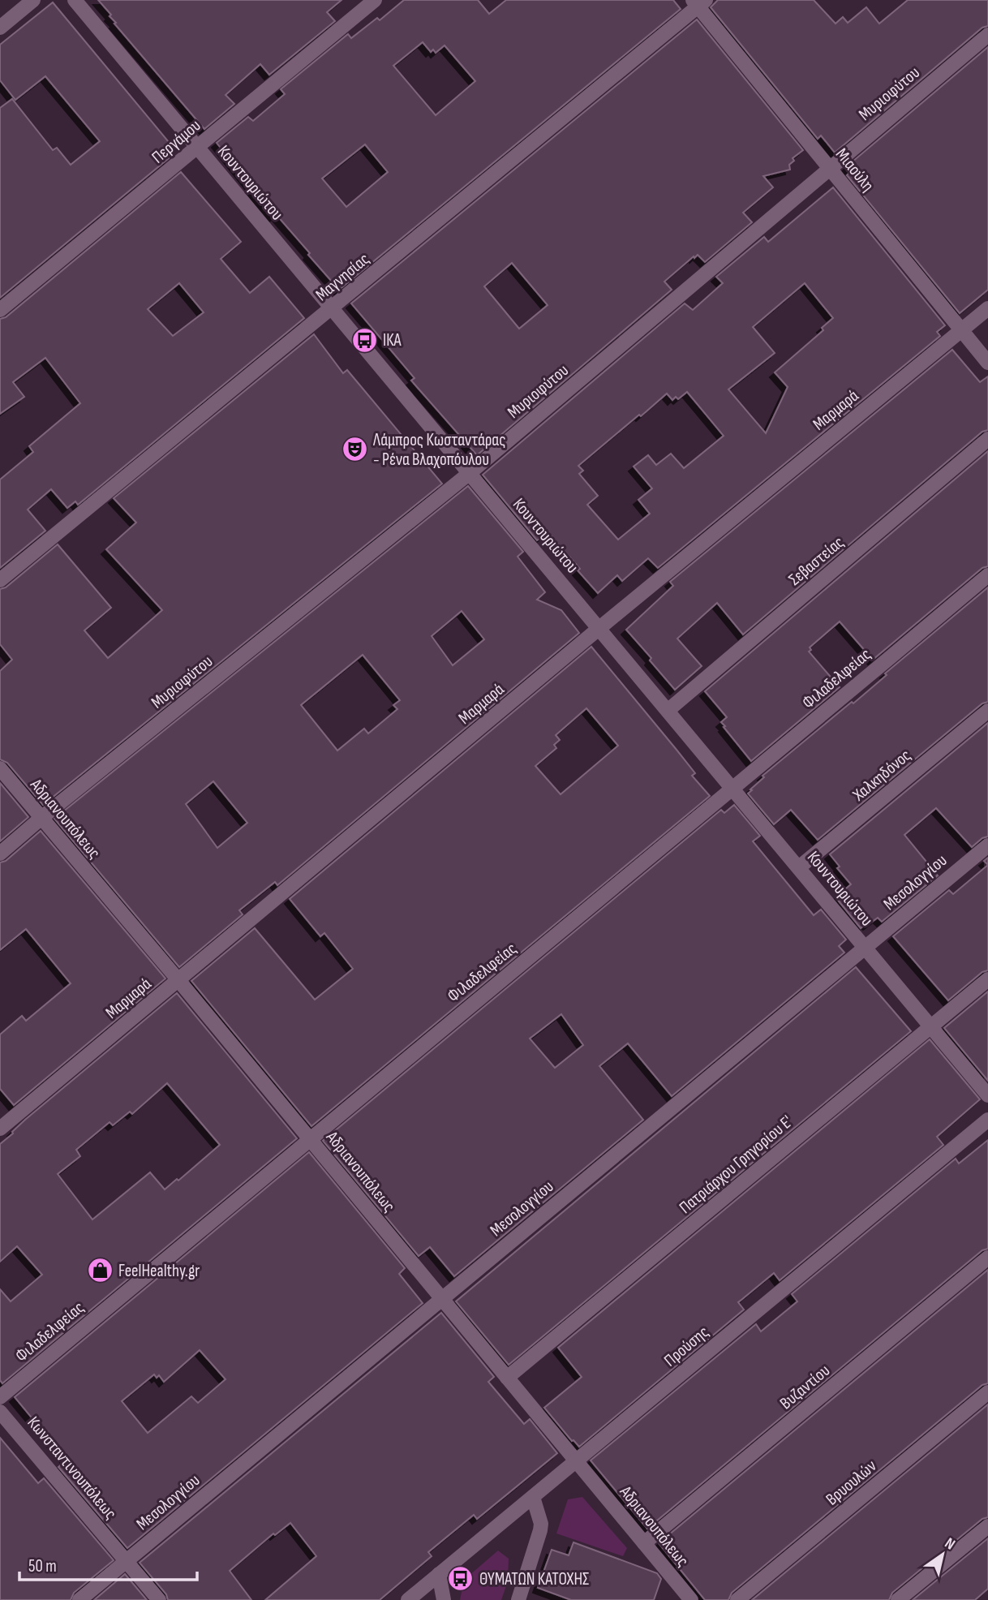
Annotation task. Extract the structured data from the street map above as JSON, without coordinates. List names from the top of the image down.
{
  "streets": {
    "street": [
      "Μυριοφύτου",
      "Περγάμου",
      "Μιαούλη",
      "Κουντουριώτου",
      "Μαγνησίας",
      "Μαρμαρά",
      "Σεβαστείας",
      "Φιλαδελφείας",
      "Χαλκηδόνος",
      "Αδριανουπόλεως",
      "Μεσολογγίου",
      "Πατριάρχου Γρηγορίου Ε'",
      "Προύσης",
      "Βυζαντίου",
      "Κωνσταντινουπόλεως",
      "Βρυουλών"
    ]
  },
  "crossings": [
    ["Μυριοφύτου", "Μιαούλη"],
    ["Μυριοφύτου", "Κουντουριώτου"],
    ["Μυριοφύτου", "Αδριανουπόλεως"],
    ["Περγάμου", "Κουντουριώτου"],
    ["Μιαούλη", "Μαγνησίας"],
    ["Μιαούλη", "Μαρμαρά"],
    ["Κουντουριώτου", "Μαγνησίας"],
    ["Κουντουριώτου", "Μαρμαρά"],
    ["Κουντουριώτου", "Σεβαστείας"],
    ["Κουντουριώτου", "Φιλαδελφείας"],
    ["Κουντουριώτου", "Χαλκηδόνος"],
    ["Κουντουριώτου", "Μεσολογγίου"],
    ["Κουντουριώτου", "Πατριάρχου Γρηγορίου Ε'"],
    ["Μαρμαρά", "Αδριανουπόλεως"],
    ["Φιλαδελφείας", "Αδριανουπόλεως"],
    ["Αδριανουπόλεως", "Μεσολογγίου"],
    ["Αδριανουπόλεως", "Πατριάρχου Γρηγορίου Ε'"],
    ["Αδριανουπόλεως", "Προύσης"],
    ["Αδριανουπόλεως", "Βυζαντίου"],
    ["Μεσολογγίου", "Κωνσταντινουπόλεως"]
  ],
  "places": {
    "bus stop": ["ΙΚΑ", "ΘΥΜΑΤΩΝ ΚΑΤΟΧΗΣ"],
    "theatre": ["Λάμπρος Κωσταντάρας - Ρένα Βλαχοπόυλου"],
    "shop": ["FeelHealthy.gr"]
  },
  "scale_bar": "50 m",
  "north": "top right"
}
